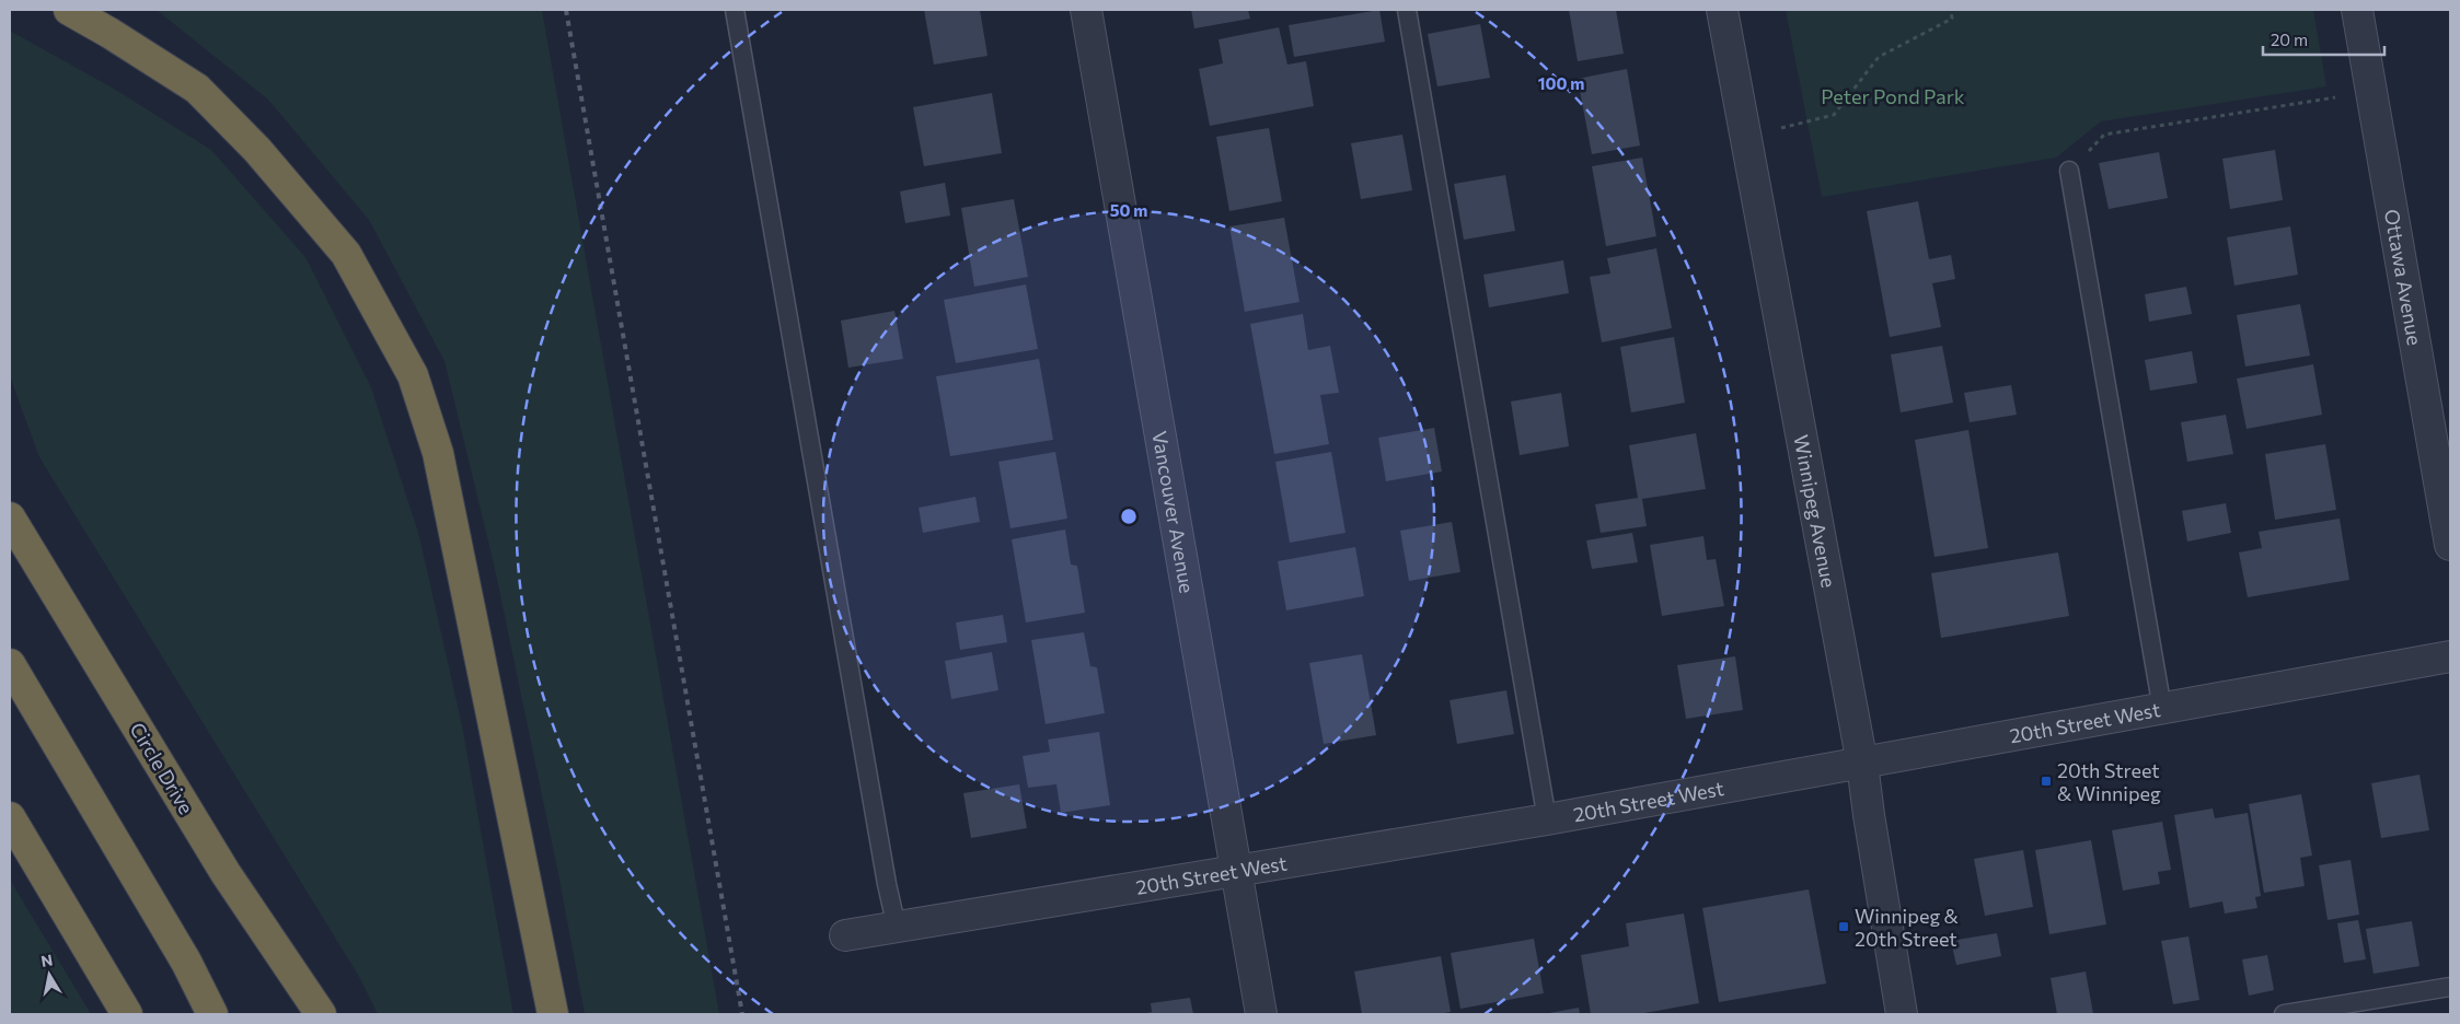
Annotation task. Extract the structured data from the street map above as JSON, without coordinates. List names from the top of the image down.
{
  "streets": {
    "highway": ["Circle Drive"],
    "street": [
      "Ottawa Avenue",
      "Winnipeg Avenue",
      "Vancouver Avenue",
      "20th Street West"
    ]
  },
  "crossings": [
    ["Winnipeg Avenue", "20th Street West"],
    ["Vancouver Avenue", "20th Street West"]
  ],
  "parks": ["Peter Pond Park"],
  "places": {
    "transit": ["20th Street & Winnipeg", "Winnipeg & 20th Street"]
  },
  "scale_bar": "20 m",
  "north": "top",
  "rings": ["100 m", "50 m"]
}
